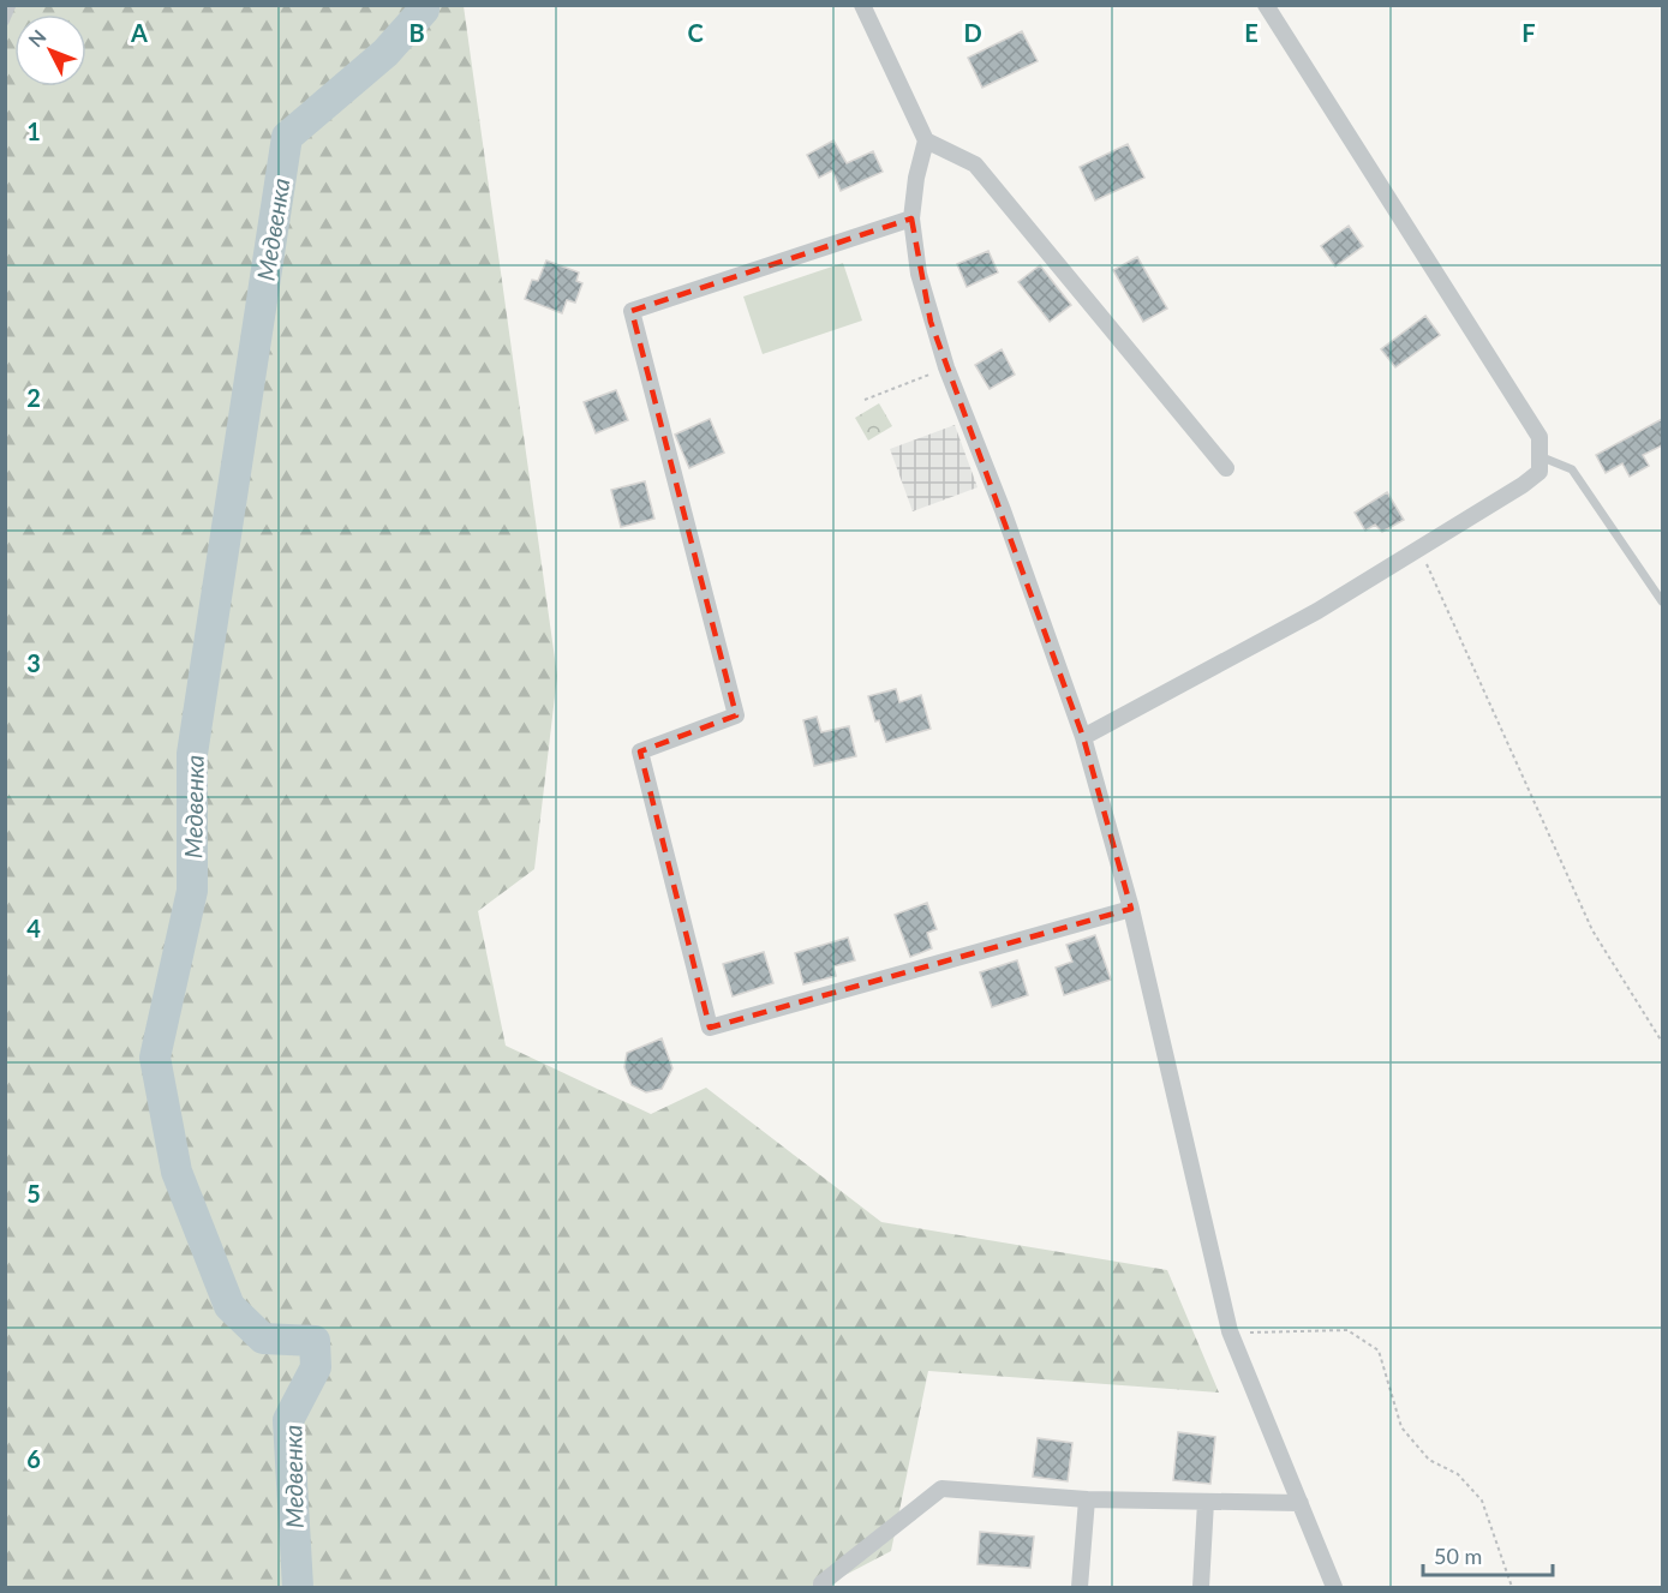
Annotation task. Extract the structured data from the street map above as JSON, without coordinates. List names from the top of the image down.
{
  "water": ["Медвенка"],
  "scale_bar": "50 m",
  "north": "top left",
  "grid": {
    "columns": [
      "A",
      "B",
      "C",
      "D",
      "E",
      "F"
    ],
    "rows": [
      "1",
      "2",
      "3",
      "4",
      "5",
      "6"
    ]
  }
}
